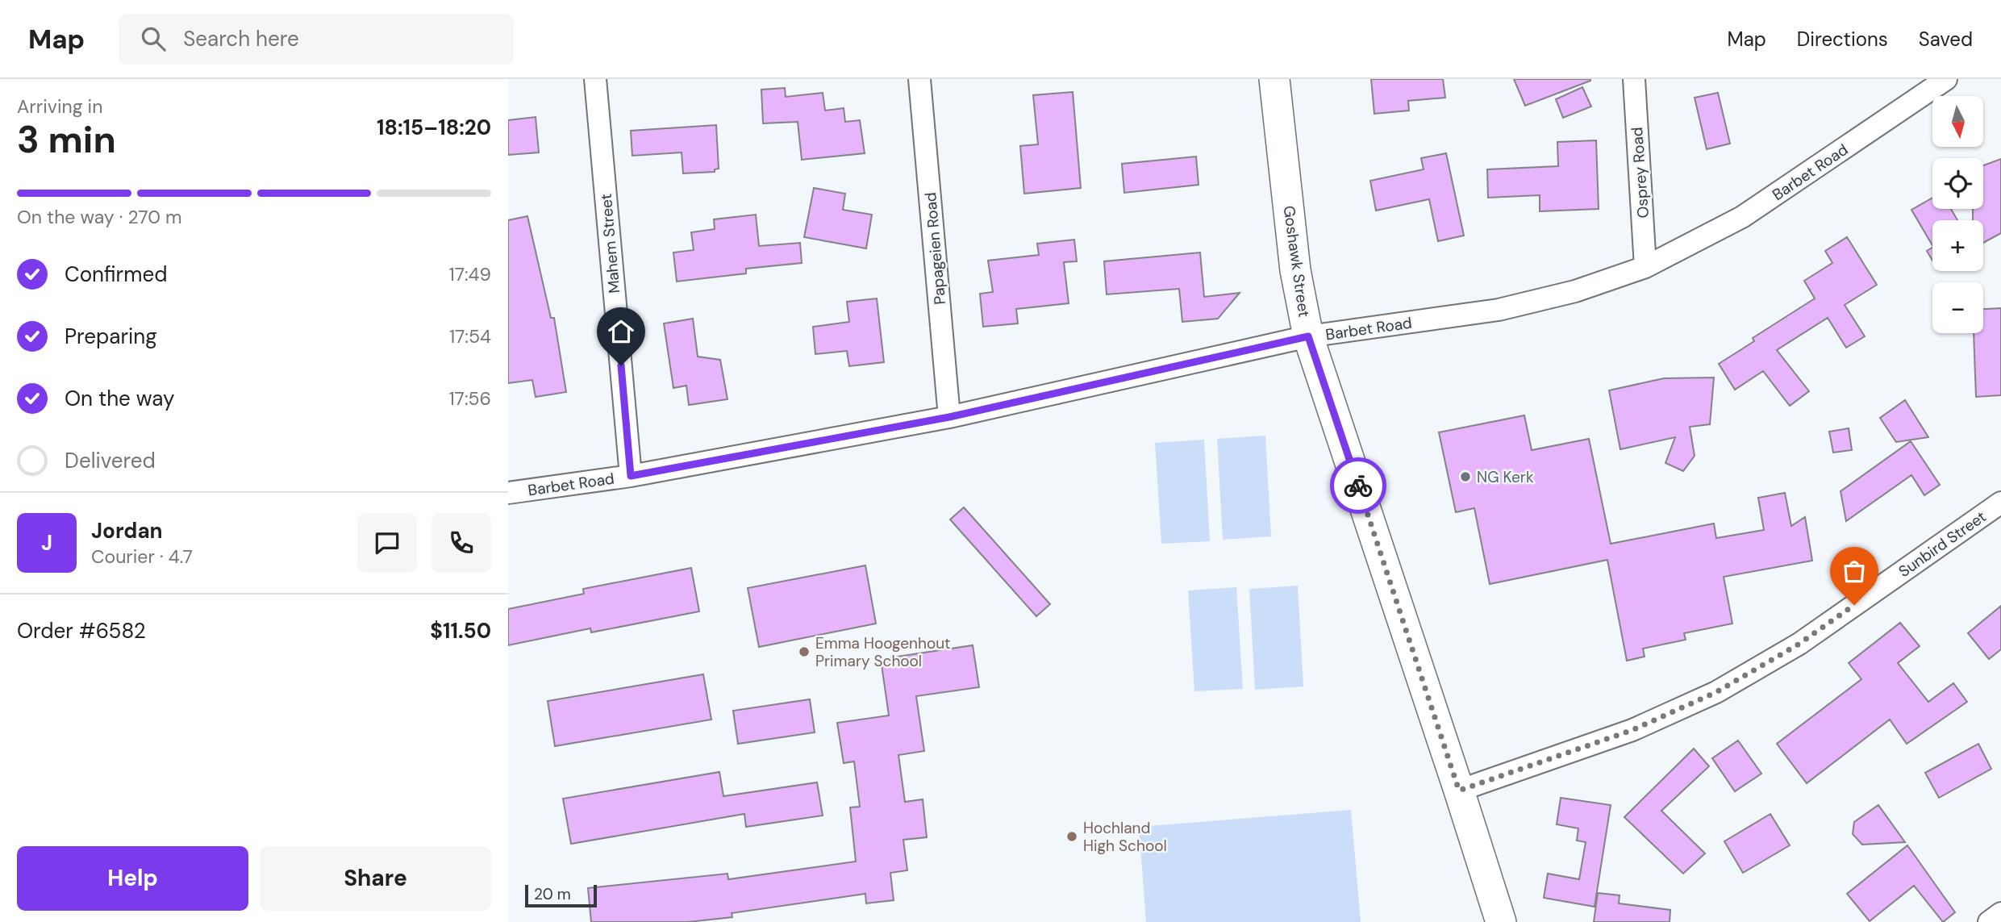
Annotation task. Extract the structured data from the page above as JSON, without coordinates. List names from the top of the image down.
{
  "streets": {
    "street": [
      "Barbet Road",
      "Osprey Road",
      "Mahem Street",
      "Papageien Road",
      "Goshawk Street",
      "Sunbird Street"
    ]
  },
  "crossings": [
    ["Barbet Road", "Osprey Road"],
    ["Barbet Road", "Mahem Street"],
    ["Barbet Road", "Papageien Road"],
    ["Barbet Road", "Goshawk Street"],
    ["Goshawk Street", "Sunbird Street"]
  ],
  "places": ["NG Kerk", "Emma Hoogenhout Primary School", "Hochland High School"],
  "scale_bar": "20 m",
  "north": "bottom",
  "page": {
    "header": "Map",
    "search": "Search here",
    "nav": ["Map", "Directions", "Saved"],
    "heading": ["3 min", "Arriving in", "18:15–18:20"],
    "panel": [
      "Jordan",
      "Courier · 4.7",
      "Order #6582",
      "$11.50"
    ],
    "map_buttons": ["+", "−"],
    "bar": "On the way · 270 m",
    "list": [
      ["Confirmed", "17:49"],
      ["Preparing", "17:54"],
      ["On the way", "17:56"],
      "Delivered"
    ],
    "round": "J",
    "buttons": ["Help", "Share"],
    "scale": "20 m"
  }
}
